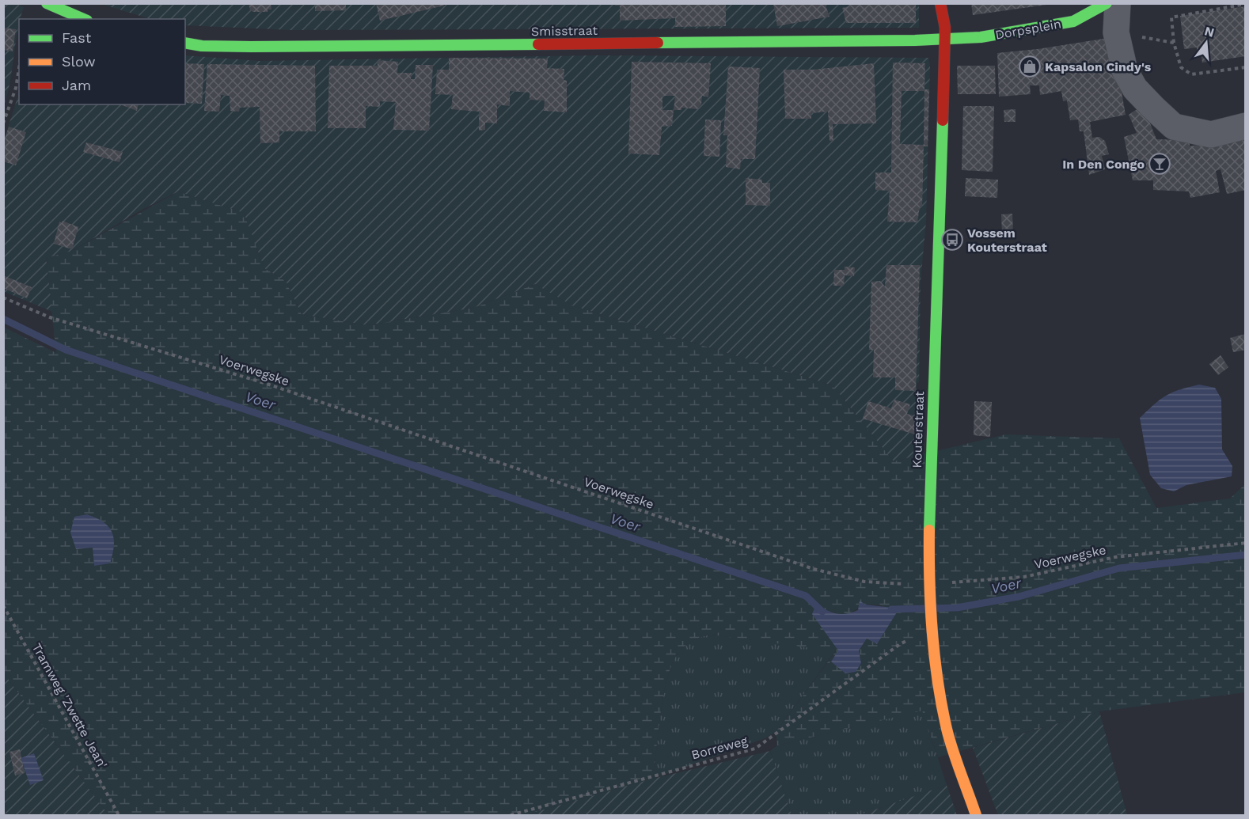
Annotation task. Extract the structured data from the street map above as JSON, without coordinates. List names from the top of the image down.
{
  "streets": {
    "street": ["Dorpsplein", "Smisstraat", "Kouterstraat"],
    "path": ["Voerwegske", "Tramweg 'Zwette Jean'", "Borreweg"]
  },
  "crossings": [
    ["Dorpsplein", "Smisstraat"],
    ["Dorpsplein", "Kouterstraat"],
    ["Smisstraat", "Kouterstraat"],
    ["Voerwegske", "Kouterstraat"],
    ["Kouterstraat", "Borreweg"]
  ],
  "water": ["Voer"],
  "places": {
    "shop": ["Kapsalon Cindy's"],
    "bar": ["In Den Congo"],
    "bus stop": ["Vossem Kouterstraat"]
  },
  "legend": ["Fast", "Slow", "Jam"],
  "north": "top"
}
